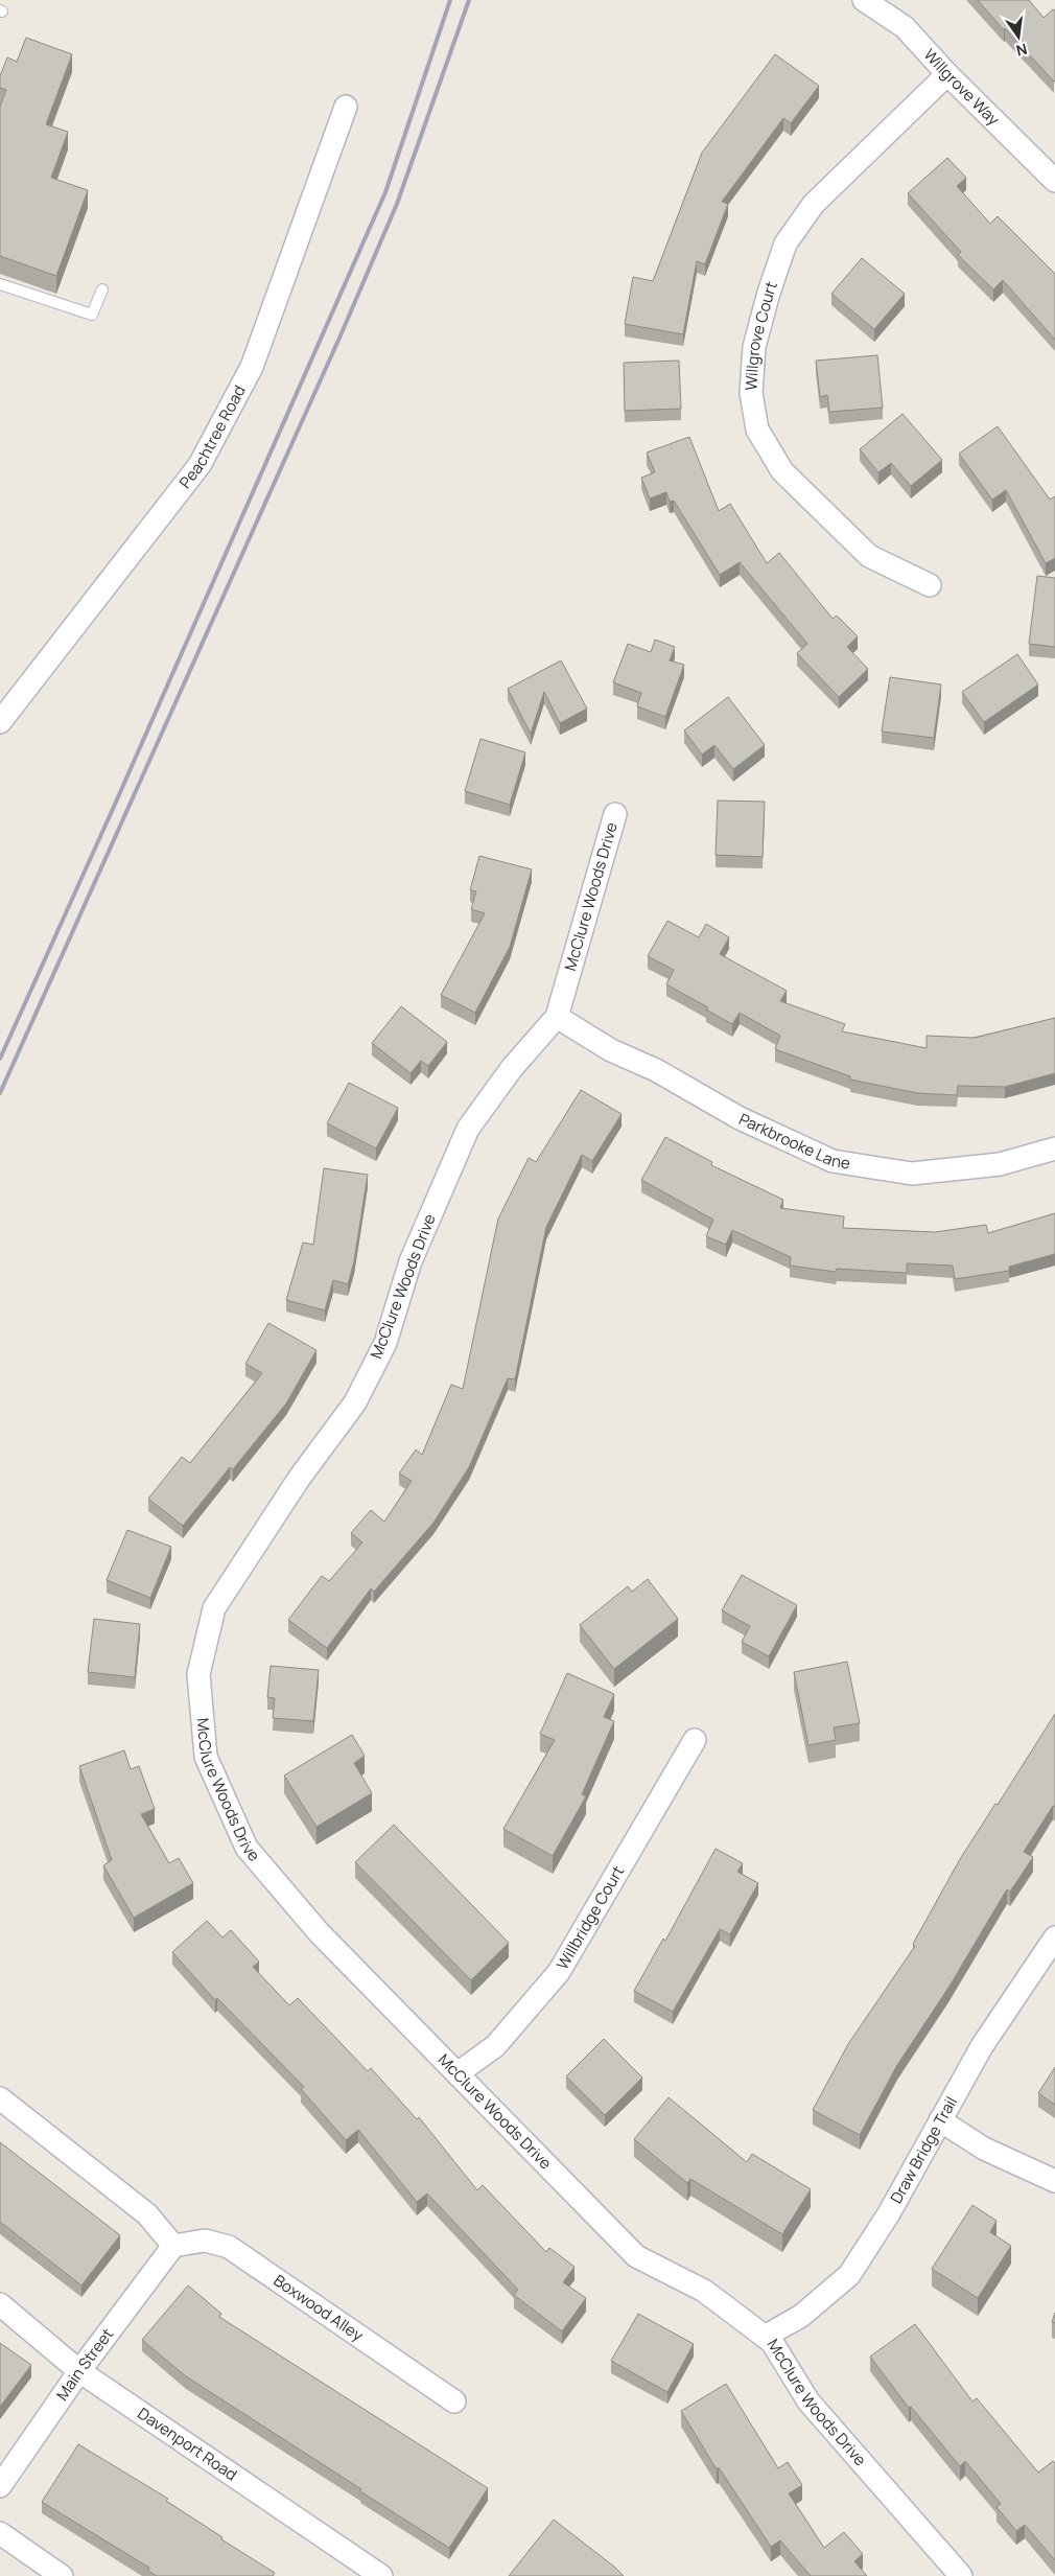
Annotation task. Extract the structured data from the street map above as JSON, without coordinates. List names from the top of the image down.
{
  "streets": {
    "street": [
      "Willgrove Way",
      "Willgrove Court",
      "Peachtree Road",
      "McClure Woods Drive",
      "Parkbrooke Lane",
      "Willbridge Court",
      "Draw Bridge Trail",
      "Boxwood Alley",
      "Main Street",
      "Davenport Road"
    ]
  },
  "crossings": [
    ["Willgrove Way", "Willgrove Court"],
    ["McClure Woods Drive", "Parkbrooke Lane"],
    ["McClure Woods Drive", "Willbridge Court"],
    ["McClure Woods Drive", "Draw Bridge Trail"],
    ["Boxwood Alley", "Main Street"],
    ["Main Street", "Davenport Road"]
  ],
  "north": "bottom"
}
